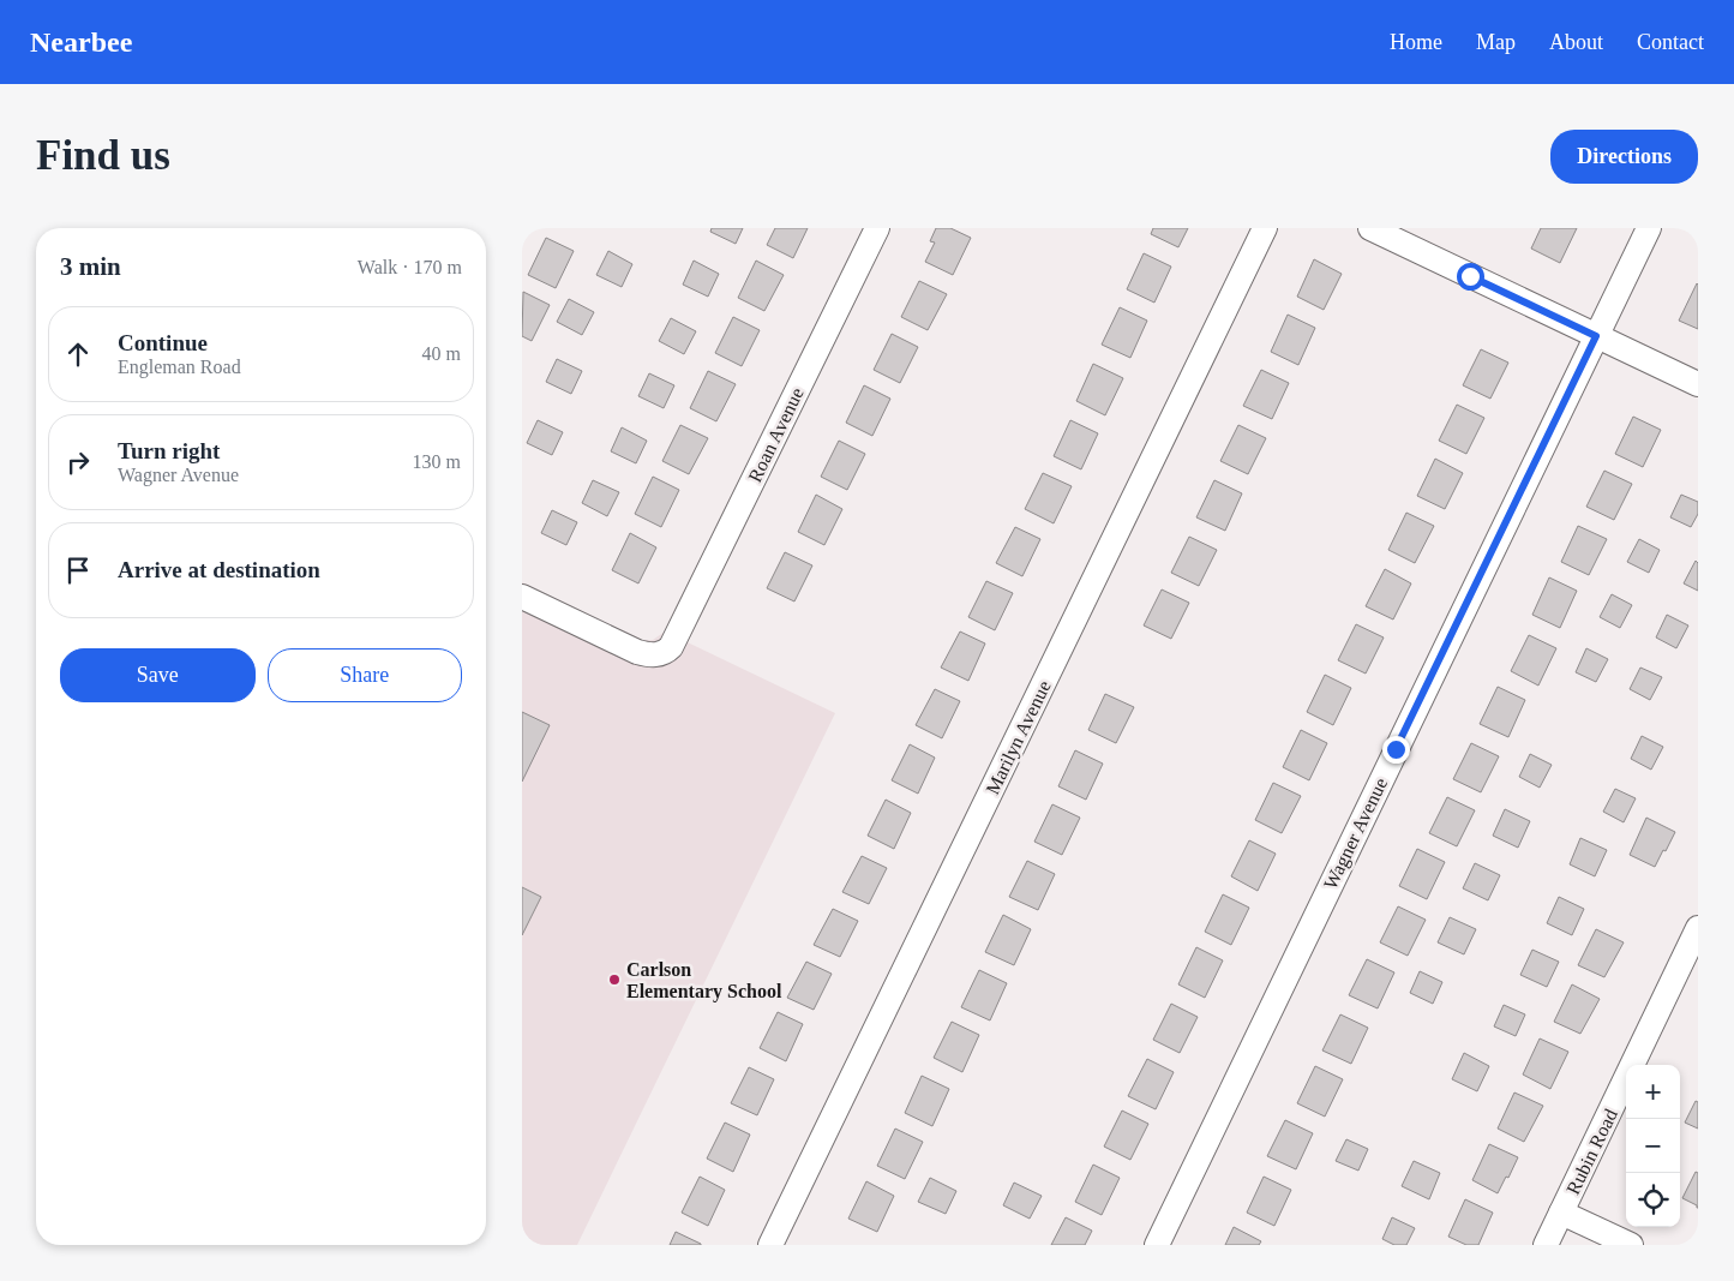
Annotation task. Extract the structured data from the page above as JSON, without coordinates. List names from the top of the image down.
{
  "streets": {
    "street": [
      "Roan Avenue",
      "Marilyn Avenue",
      "Wagner Avenue",
      "Rubin Road"
    ]
  },
  "places": ["Carlson Elementary School"],
  "page": {
    "header": "Nearbee",
    "nav": [
      "Home",
      "Map",
      "About",
      "Contact"
    ],
    "buttons": [
      "Directions",
      ["Save", "Share"]
    ],
    "title": "Find us",
    "heading": ["3 min", "Walk · 170 m"],
    "list": [
      ["Continue", "Engleman Road", "40 m"],
      ["Turn right", "Wagner Avenue", "130 m"],
      "Arrive at destination"
    ],
    "map_buttons": ["+", "−"]
  }
}
